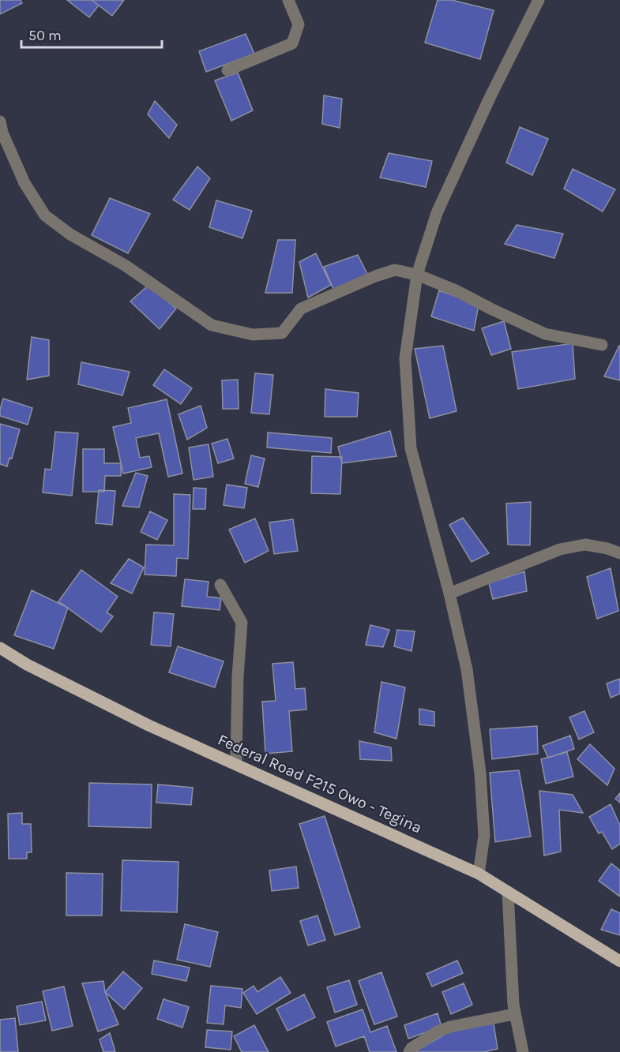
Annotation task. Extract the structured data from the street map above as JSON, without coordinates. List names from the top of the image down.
{
  "streets": {
    "main road": ["Federal Road F215 Owo - Tegina"]
  },
  "scale_bar": "50 m"
}
